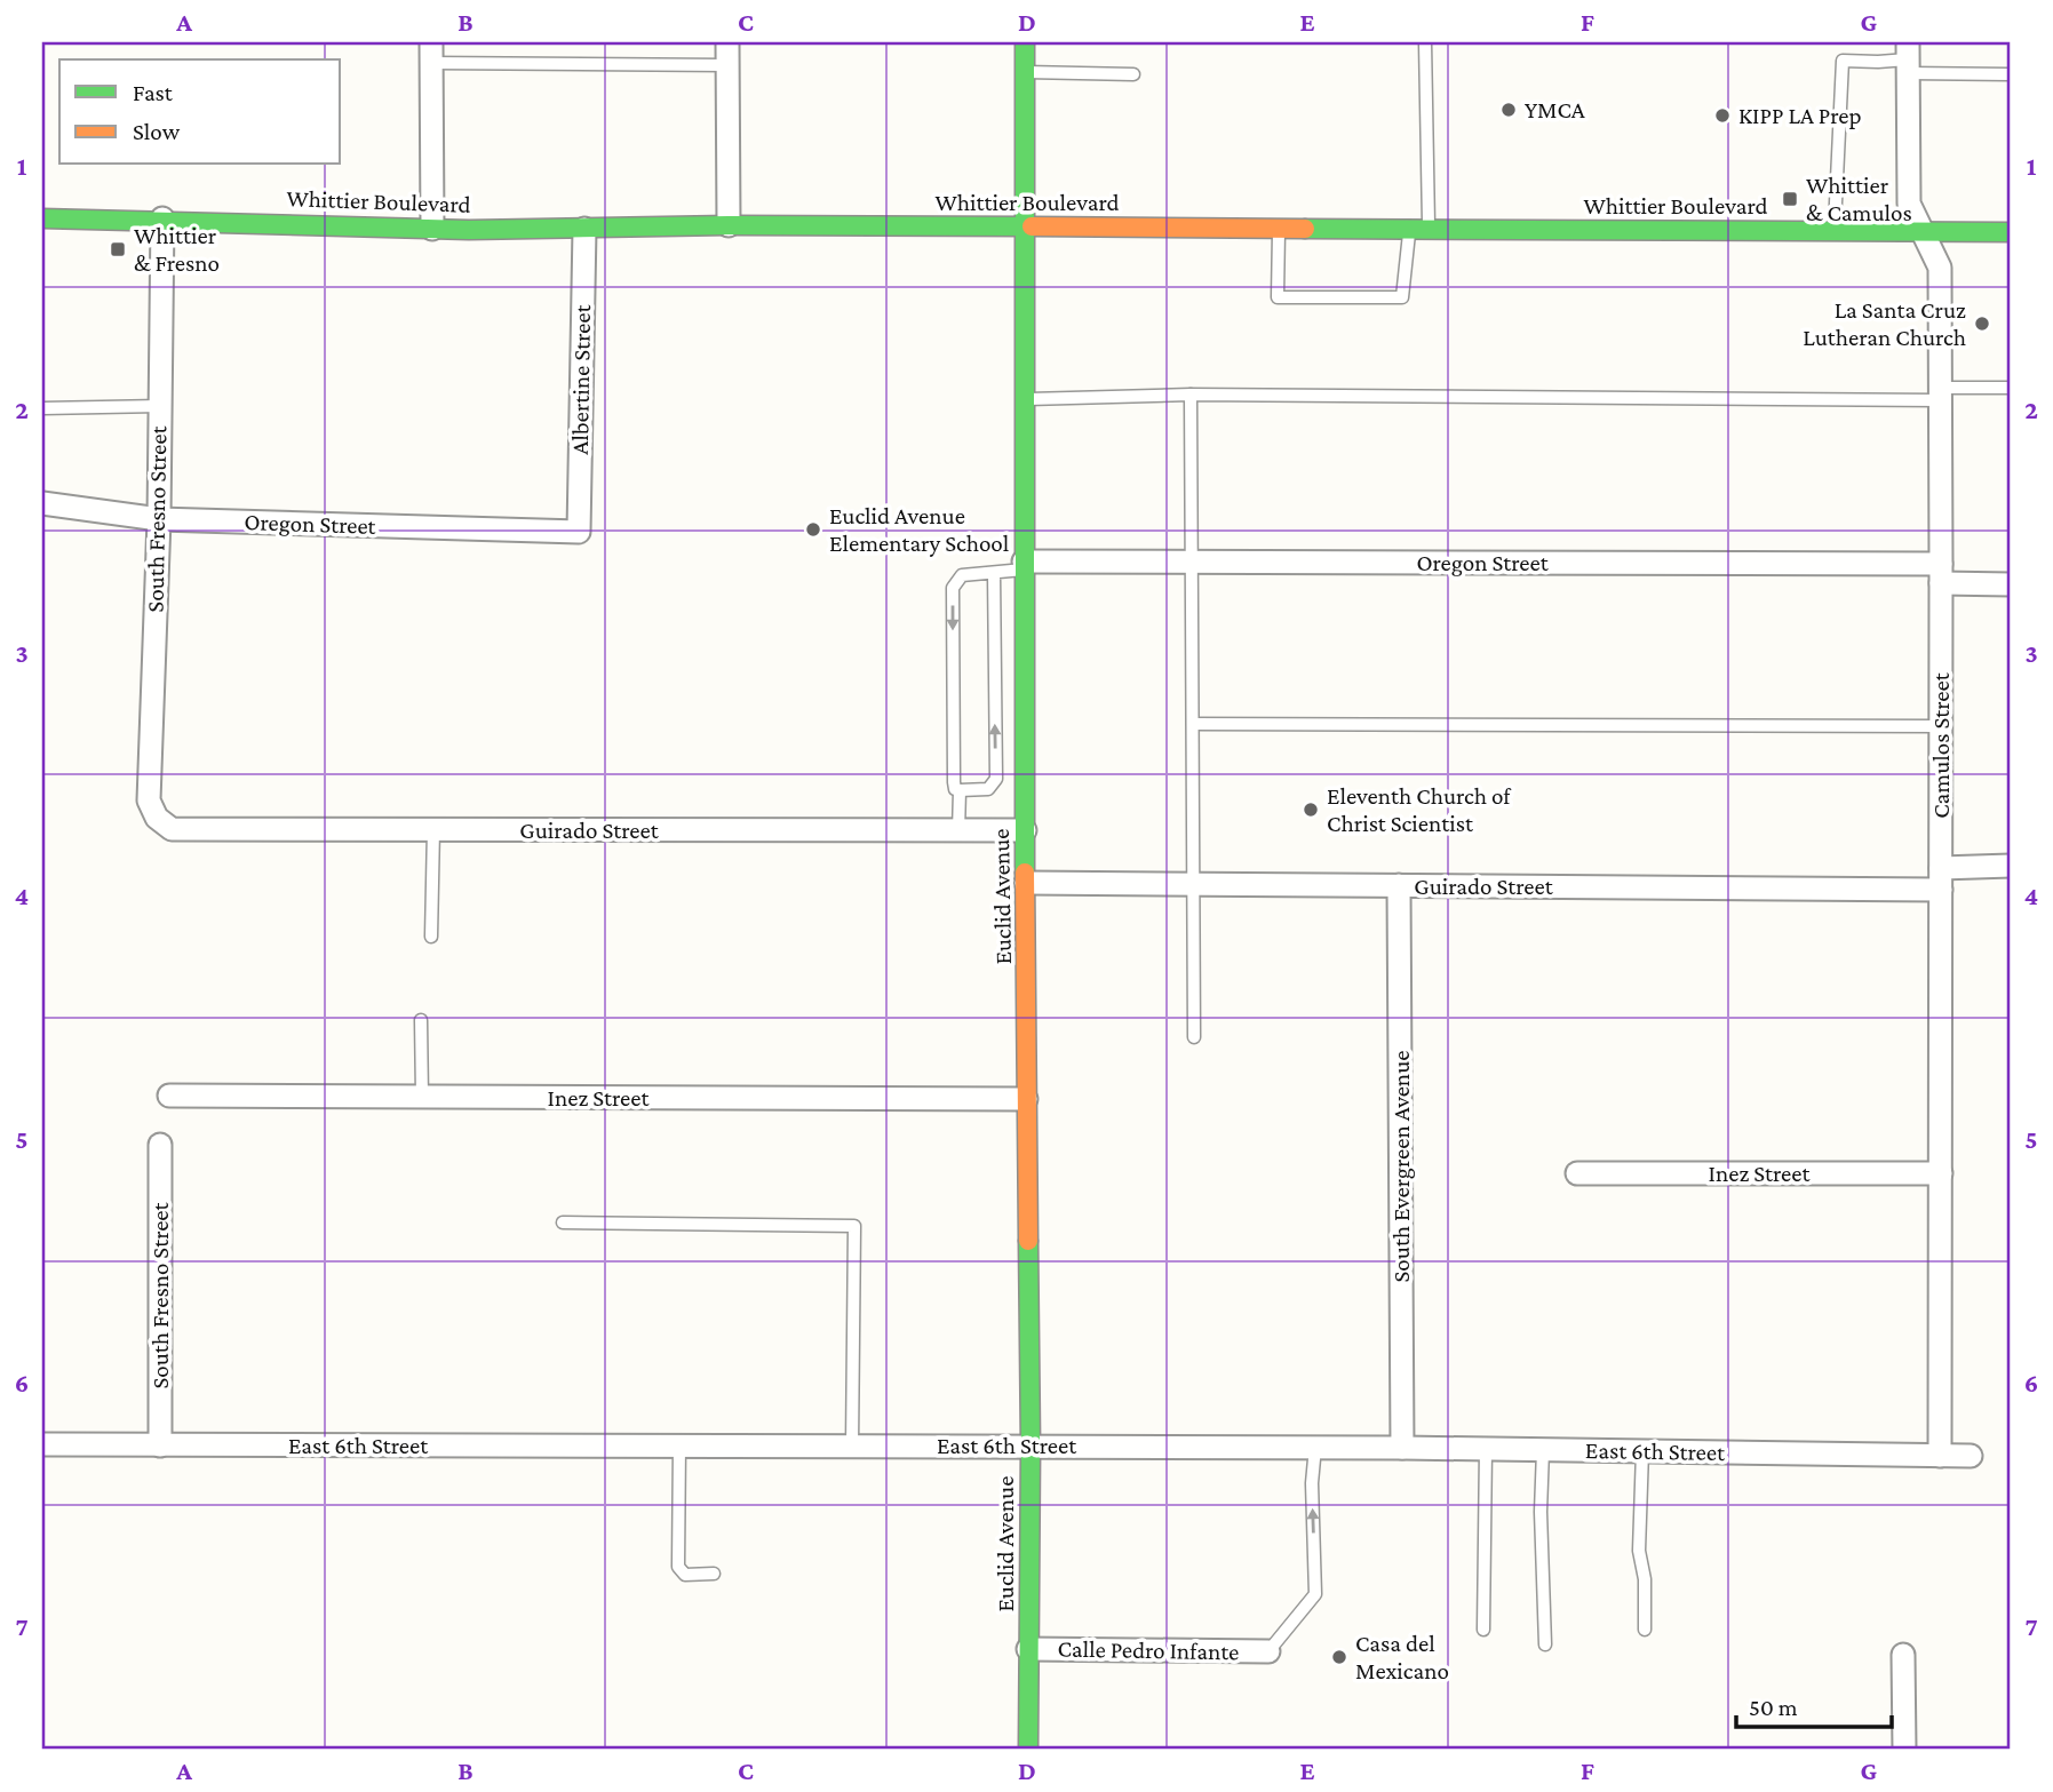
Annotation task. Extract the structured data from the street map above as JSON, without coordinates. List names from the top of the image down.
{
  "streets": {
    "main road": ["Whittier Boulevard", "Euclid Avenue"],
    "street": [
      "Albertine Street",
      "South Fresno Street",
      "Oregon Street",
      "Camulos Street",
      "Guirado Street",
      "Inez Street",
      "South Evergreen Avenue",
      "East 6th Street",
      "Calle Pedro Infante"
    ]
  },
  "crossings": [
    ["Whittier Boulevard", "Albertine Street"],
    ["Whittier Boulevard", "South Fresno Street"],
    ["Whittier Boulevard", "Camulos Street"],
    ["Whittier Boulevard", "Euclid Avenue"],
    ["Albertine Street", "Oregon Street"],
    ["South Fresno Street", "Oregon Street"],
    ["South Fresno Street", "Guirado Street"],
    ["South Fresno Street", "East 6th Street"],
    ["Oregon Street", "Camulos Street"],
    ["Oregon Street", "Euclid Avenue"],
    ["Camulos Street", "Guirado Street"],
    ["Camulos Street", "Inez Street"],
    ["Camulos Street", "East 6th Street"],
    ["Guirado Street", "Euclid Avenue"],
    ["Guirado Street", "South Evergreen Avenue"],
    ["Euclid Avenue", "Inez Street"],
    ["Euclid Avenue", "East 6th Street"],
    ["Euclid Avenue", "Calle Pedro Infante"],
    ["South Evergreen Avenue", "East 6th Street"]
  ],
  "places": {
    "other": [
      "YMCA",
      "KIPP LA Prep",
      "La Santa Cruz Lutheran Church",
      "Euclid Avenue Elementary School",
      "Eleventh Church of Christ Scientist",
      "Casa del Mexicano"
    ],
    "transit": ["Whittier & Camulos", "Whittier & Fresno"]
  },
  "legend": ["Fast", "Slow"],
  "scale_bar": "50 m",
  "grid": {
    "columns": [
      "A",
      "B",
      "C",
      "D",
      "E",
      "F",
      "G"
    ],
    "rows": [
      "1",
      "2",
      "3",
      "4",
      "5",
      "6",
      "7"
    ]
  }
}
